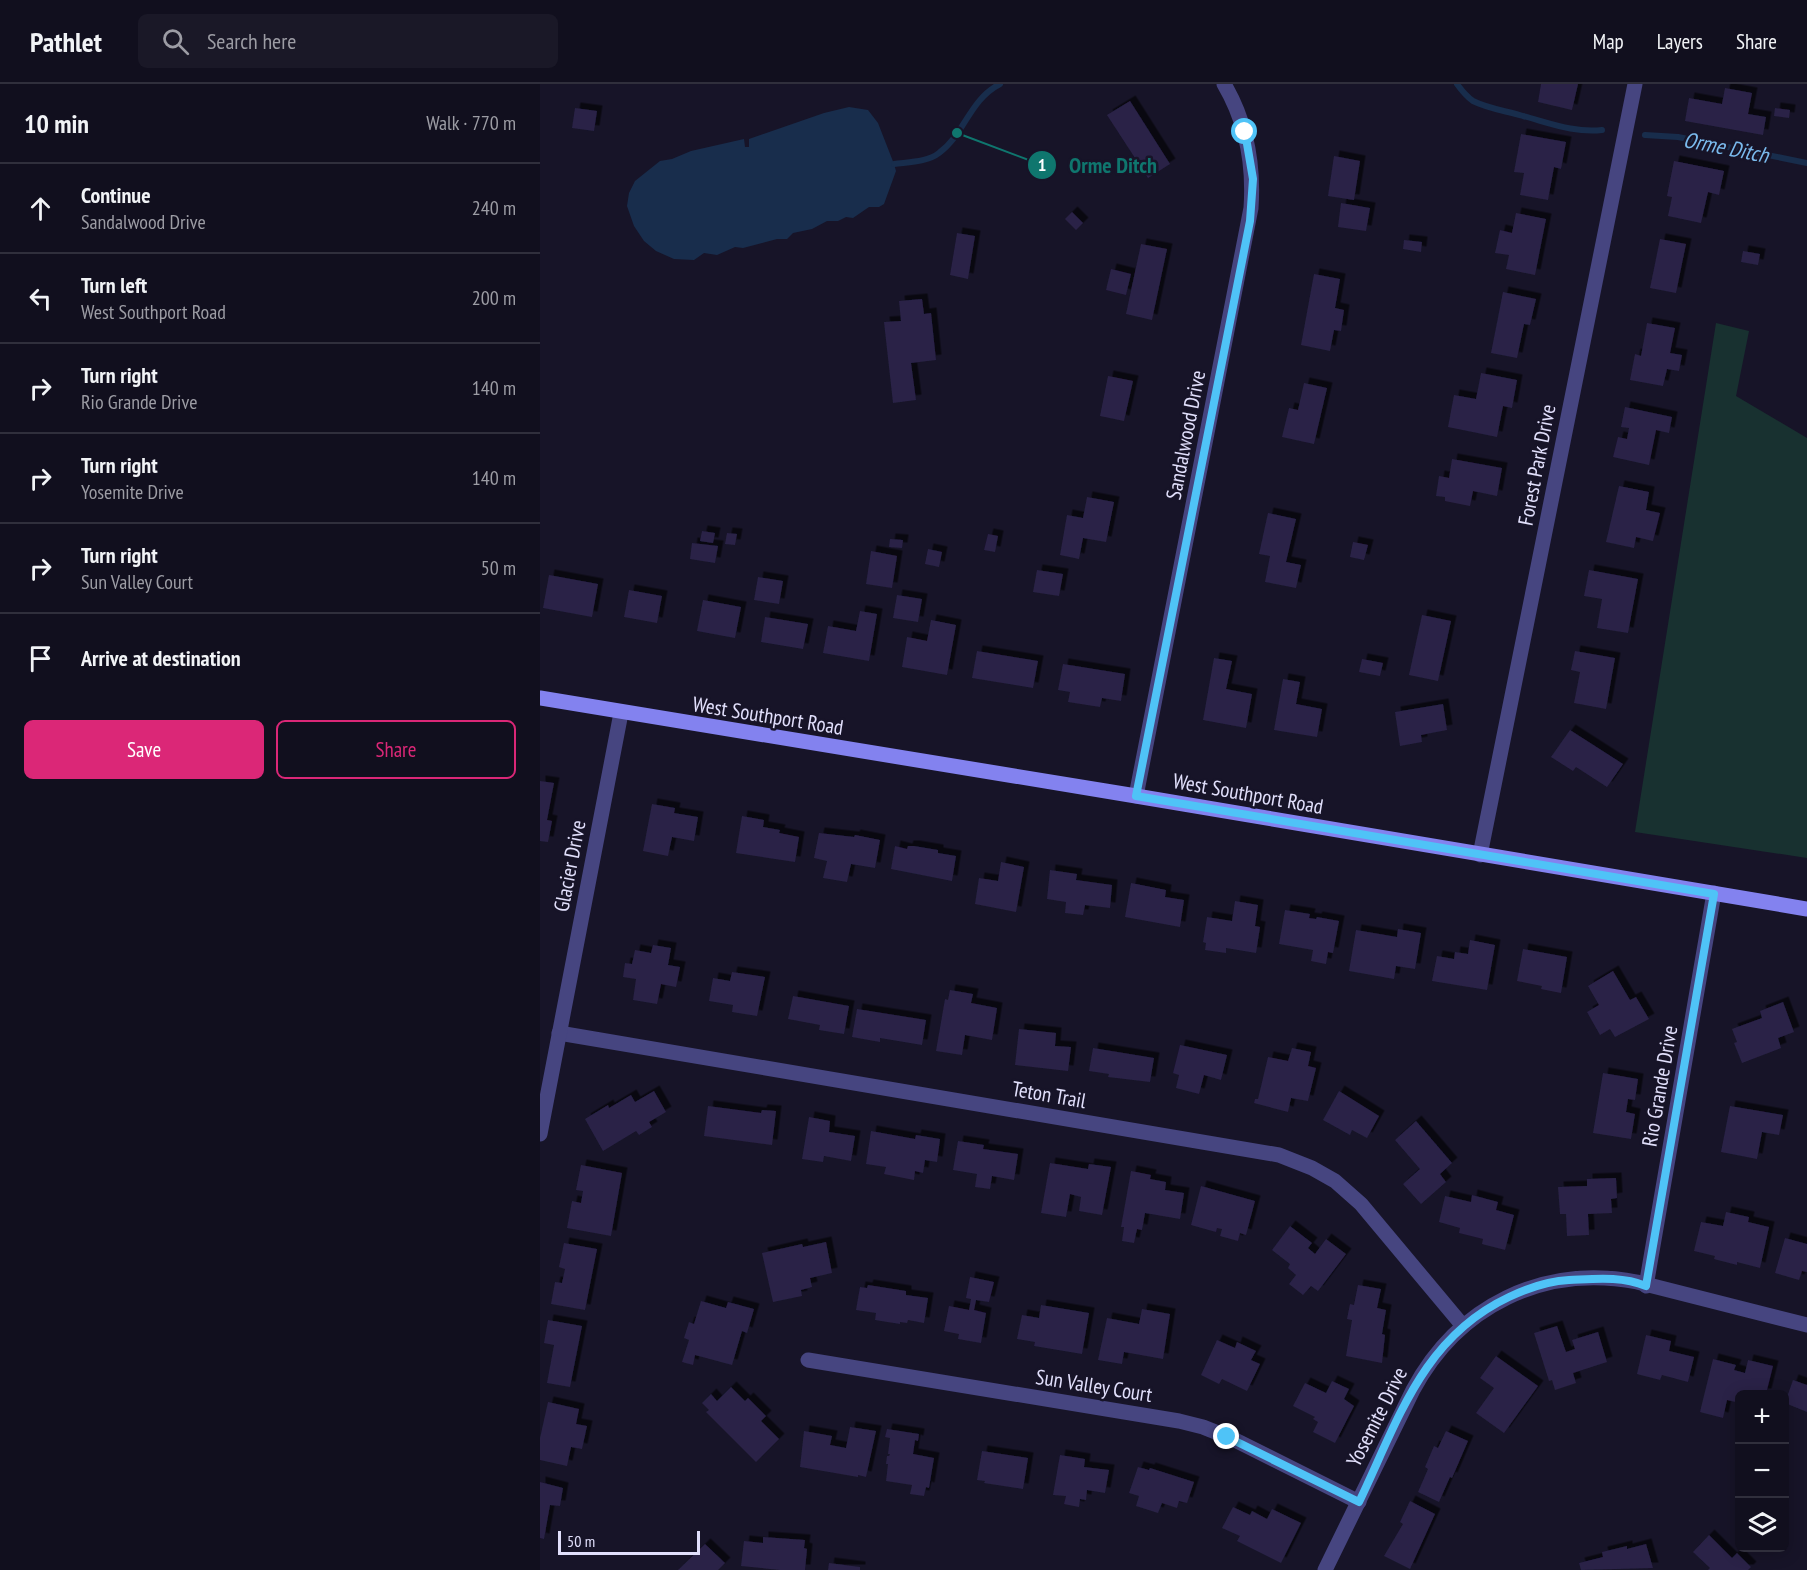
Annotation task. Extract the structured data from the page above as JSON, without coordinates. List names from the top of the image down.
{
  "streets": {
    "main road": ["West Southport Road"],
    "street": [
      "Sandalwood Drive",
      "Forest Park Drive",
      "Glacier Drive",
      "Rio Grande Drive",
      "Teton Trail",
      "Sun Valley Court",
      "Yosemite Drive"
    ]
  },
  "crossings": [
    ["Sandalwood Drive", "West Southport Road"],
    ["Forest Park Drive", "West Southport Road"],
    ["West Southport Road", "Glacier Drive"],
    ["West Southport Road", "Rio Grande Drive"],
    ["Glacier Drive", "Teton Trail"],
    ["Rio Grande Drive", "Yosemite Drive"],
    ["Teton Trail", "Yosemite Drive"],
    ["Sun Valley Court", "Yosemite Drive"]
  ],
  "water": ["Orme Ditch"],
  "places": ["Orme Ditch"],
  "scale_bar": "50 m",
  "page": {
    "header": "Pathlet",
    "search": "Search here",
    "nav": ["Map", "Layers", "Share"],
    "heading": ["10 min", "Walk · 770 m"],
    "list": [
      ["Continue", "Sandalwood Drive", "240 m"],
      ["Turn left", "West Southport Road", "200 m"],
      ["Turn right", "Rio Grande Drive", "140 m"],
      ["Turn right", "Yosemite Drive", "140 m"],
      ["Turn right", "Sun Valley Court", "50 m"],
      "Arrive at destination"
    ],
    "buttons": ["Save", "Share"],
    "map_buttons": ["+", "−"],
    "scale": "50 m"
  }
}
